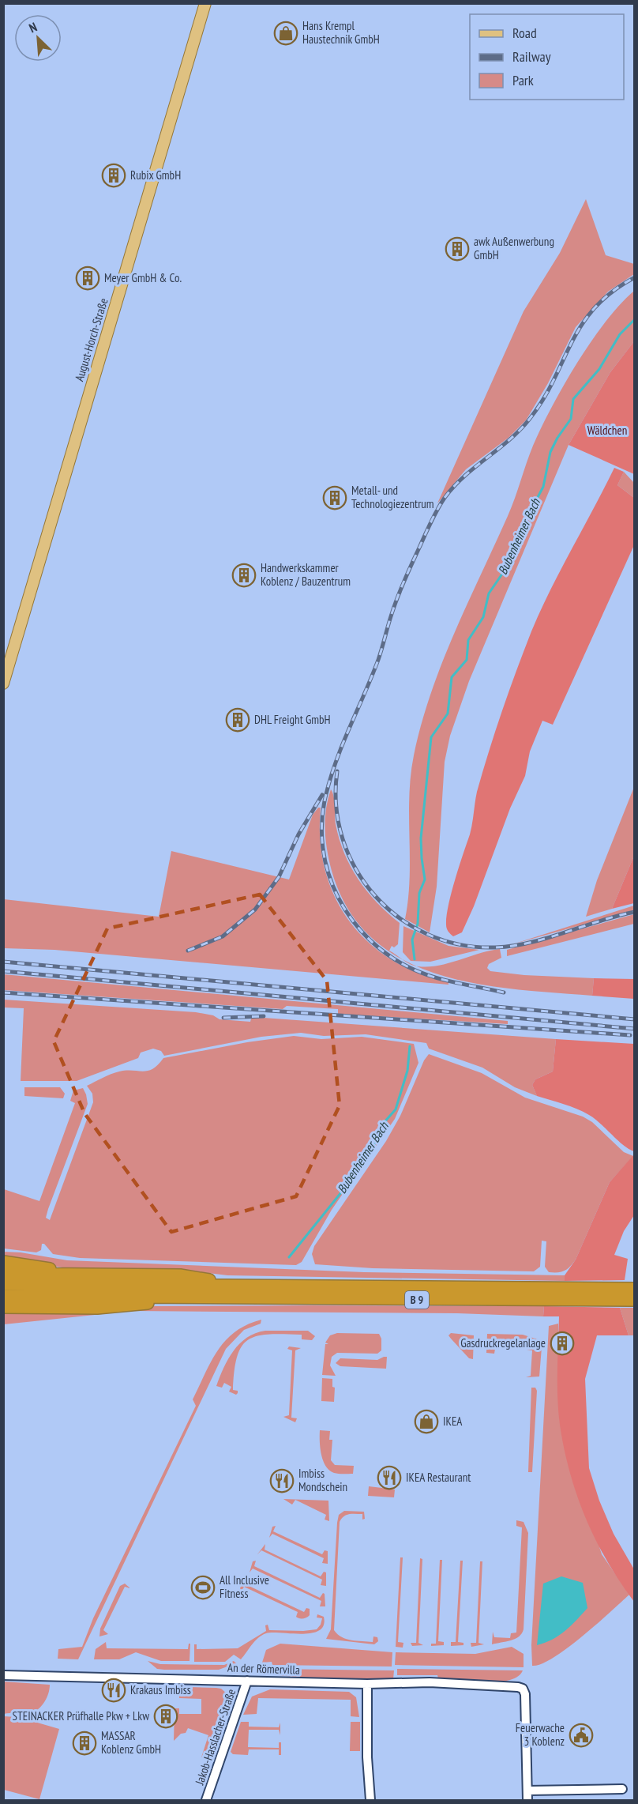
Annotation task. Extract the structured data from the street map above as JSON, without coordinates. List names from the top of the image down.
{
  "streets": {
    "highway": ["B 9"],
    "main road": ["August-Horch-Straße"],
    "street": ["An der Römervilla", "Jakob-Hasslacher-Straße"]
  },
  "crossings": [
    ["An der Römervilla", "Jakob-Hasslacher-Straße"]
  ],
  "water": ["Bubenheimer Bach"],
  "parks": ["Wäldchen"],
  "places": {
    "shop": ["Hans Krempl Haustechnik GmbH", "IKEA"],
    "building": [
      "Rubix GmbH",
      "awk Außenwerbung GmbH",
      "Meyer GmbH & Co.",
      "Metall- und Technologiezentrum",
      "Handwerkskammer Koblenz / Bauzentrum",
      "DHL Freight GmbH",
      "Gasdruckregelanlage",
      "STEINACKER Prüfhalle Pkw + Lkw",
      "MASSAR Koblenz GmbH"
    ],
    "restaurant": ["IKEA Restaurant", "Imbiss Mondschein", "Krakaus Imbiss"],
    "sports": ["All Inclusive Fitness"],
    "public building": ["Feuerwache 3 Koblenz"]
  },
  "legend": ["Road", "Railway", "Park"],
  "north": "top left"
}
